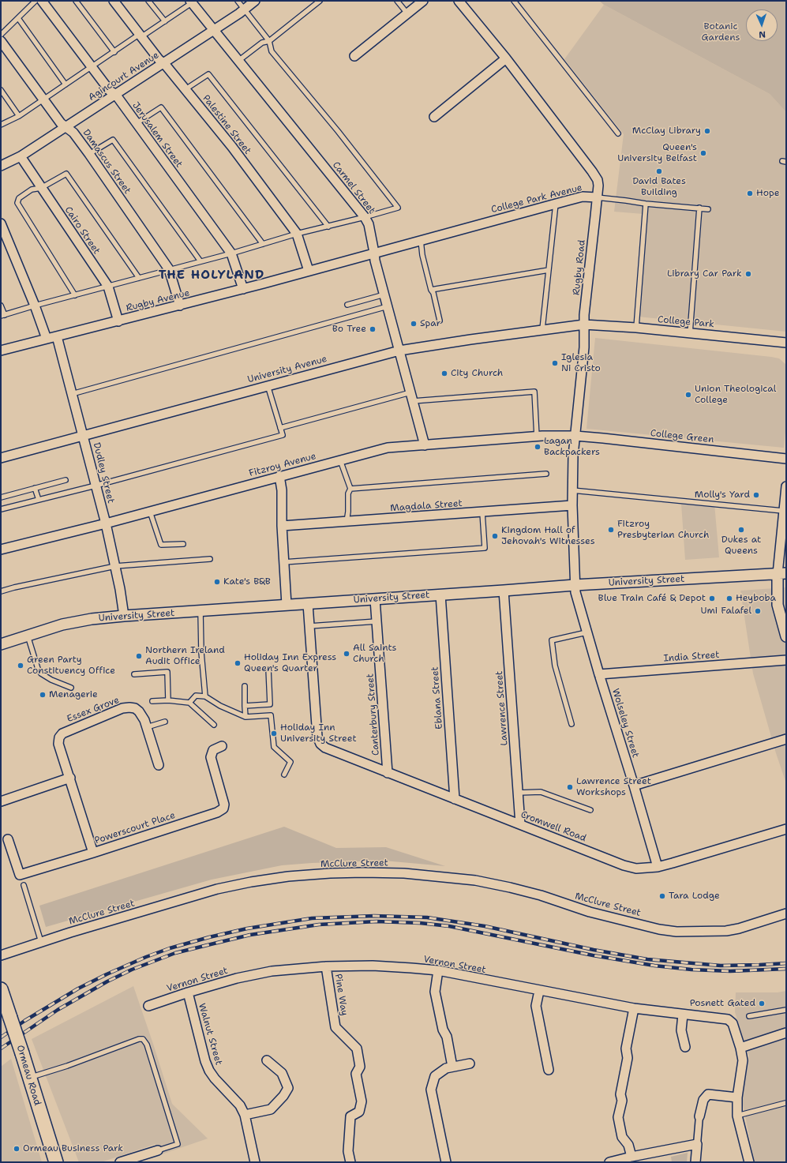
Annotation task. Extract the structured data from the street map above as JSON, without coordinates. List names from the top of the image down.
{
  "streets": {
    "main road": ["Ormeau Road"],
    "street": [
      "Agincourt Avenue",
      "Palestine Street",
      "Jerusalem Street",
      "Damascus Street",
      "Carmel Street",
      "College Park Avenue",
      "Cairo Street",
      "Rugby Road",
      "Rugby Avenue",
      "College Park",
      "University Avenue",
      "College Green",
      "Fitzroy Avenue",
      "Dudley Street",
      "Magdala Street",
      "University Street",
      "India Street",
      "Eblana Street",
      "Lawrence Street",
      "Essex Grove",
      "Canterbury Street",
      "Wolseley Street",
      "Cromwell Road",
      "Powerscourt Place",
      "McClure Street",
      "Vernon Street",
      "Pine Way",
      "Walnut Street"
    ]
  },
  "crossings": [
    ["Agincourt Avenue", "Palestine Street"],
    ["Agincourt Avenue", "Jerusalem Street"],
    ["Agincourt Avenue", "Damascus Street"],
    ["Agincourt Avenue", "Carmel Street"],
    ["Agincourt Avenue", "Cairo Street"],
    ["Palestine Street", "Rugby Avenue"],
    ["Jerusalem Street", "Rugby Avenue"],
    ["Damascus Street", "Rugby Avenue"],
    ["Carmel Street", "College Park Avenue"],
    ["Carmel Street", "Rugby Avenue"],
    ["Carmel Street", "University Avenue"],
    ["Carmel Street", "Fitzroy Avenue"],
    ["College Park Avenue", "Rugby Road"],
    ["College Park Avenue", "Rugby Avenue"],
    ["Cairo Street", "Rugby Avenue"],
    ["Rugby Road", "College Park"],
    ["Rugby Road", "University Avenue"],
    ["Rugby Road", "College Green"],
    ["Rugby Road", "Fitzroy Avenue"],
    ["Rugby Road", "Magdala Street"],
    ["Rugby Road", "University Street"],
    ["Rugby Road", "Wolseley Street"],
    ["Rugby Avenue", "Dudley Street"],
    ["College Park", "University Avenue"],
    ["University Avenue", "Dudley Street"],
    ["College Green", "Fitzroy Avenue"],
    ["Fitzroy Avenue", "Dudley Street"],
    ["Dudley Street", "University Street"],
    ["University Street", "Eblana Street"],
    ["University Street", "Lawrence Street"],
    ["University Street", "Canterbury Street"],
    ["University Street", "Wolseley Street"],
    ["India Street", "Wolseley Street"],
    ["Eblana Street", "Cromwell Road"],
    ["Lawrence Street", "Cromwell Road"],
    ["Essex Grove", "Powerscourt Place"],
    ["Canterbury Street", "Cromwell Road"],
    ["Wolseley Street", "Cromwell Road"],
    ["Vernon Street", "Pine Way"],
    ["Vernon Street", "Walnut Street"]
  ],
  "districts": ["THE HOLYLAND"],
  "parks": ["Botanic Gardens"],
  "places": [
    "McClay Library",
    "Queen's University Belfast",
    "David Bates Building",
    "Hope",
    "Library Car Park",
    "Spar",
    "Bo Tree",
    "Iglesia Ni Cristo",
    "City Church",
    "Union Theological College",
    "Lagan Backpackers",
    "Molly's Yard",
    "Fitzroy Presbyterian Church",
    "Dukes at Queens",
    "Kingdom Hall of Jehovah's Witnesses",
    "Kate's B&B",
    "Blue Train Café & Depot",
    "Heyboba",
    "Umi Falafel",
    "All Saints Church",
    "Northern Ireland Audit Office",
    "Holiday Inn Express Queen's Quarter",
    "Green Party Constituency Office",
    "Menagerie",
    "Holiday Inn University Street",
    "Lawrence Street Workshops",
    "Tara Lodge",
    "Posnett Gated",
    "Ormeau Business Park"
  ],
  "north": "bottom"
}
